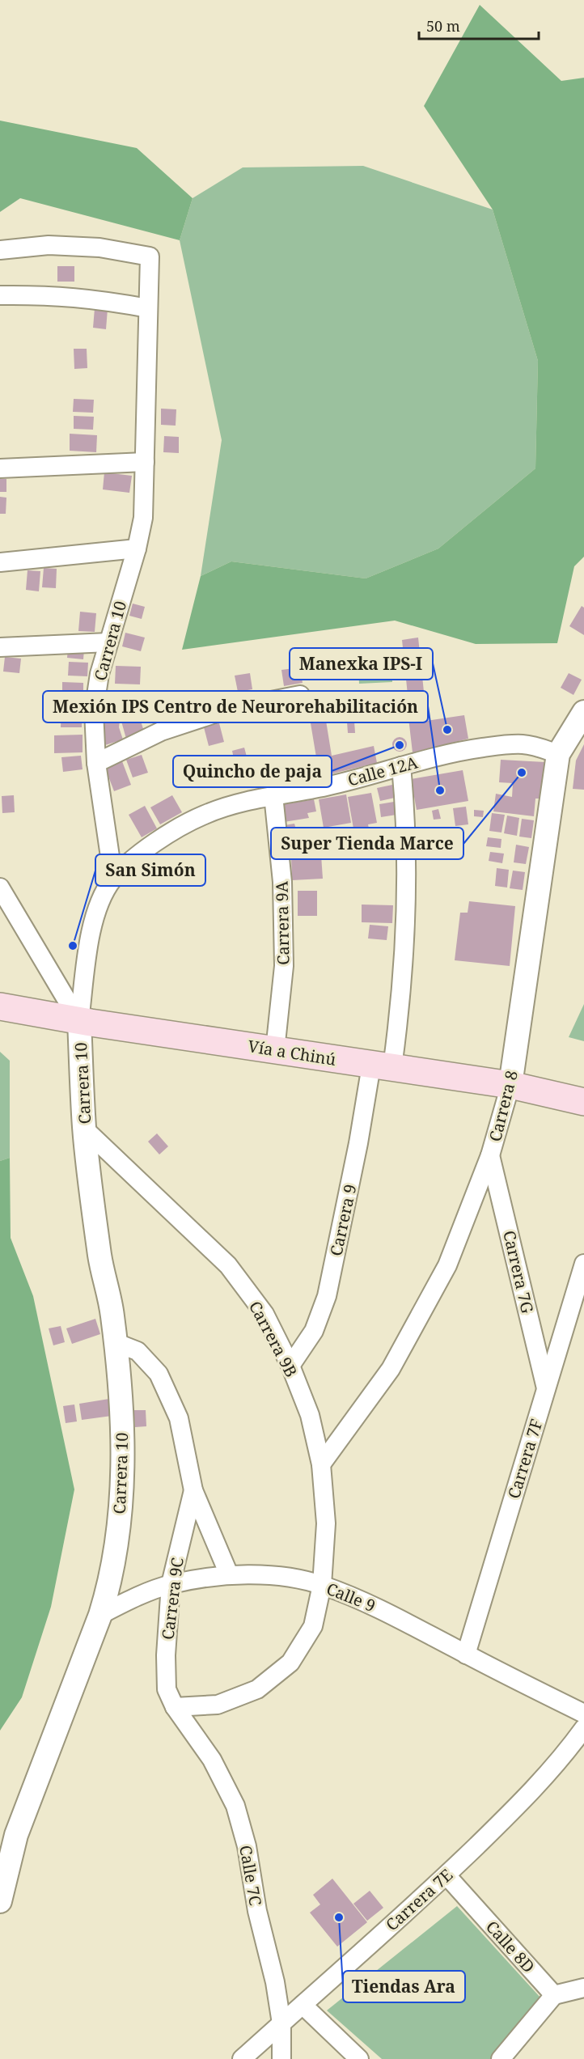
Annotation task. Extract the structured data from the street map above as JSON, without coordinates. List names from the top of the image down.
{
  "streets": {
    "main road": ["Vía a Chinú"],
    "street": [
      "Carrera 10",
      "Calle 12A",
      "Carrera 9A",
      "Carrera 8",
      "Carrera 9",
      "Carrera 7G",
      "Carrera 9B",
      "Carrera 7F",
      "Calle 9",
      "Carrera 9C",
      "Calle 7C",
      "Carrera 7E",
      "Calle 8D"
    ]
  },
  "crossings": [
    ["Carrera 10", "Calle 12A"],
    ["Carrera 10", "Vía a Chinú"],
    ["Carrera 10", "Carrera 9B"],
    ["Carrera 10", "Calle 9"],
    ["Carrera 10", "Carrera 9C"],
    ["Calle 12A", "Carrera 9A"],
    ["Calle 12A", "Carrera 8"],
    ["Calle 12A", "Carrera 9"],
    ["Carrera 9A", "Vía a Chinú"],
    ["Vía a Chinú", "Carrera 8"],
    ["Vía a Chinú", "Carrera 9"],
    ["Carrera 8", "Carrera 7G"],
    ["Carrera 8", "Carrera 9B"],
    ["Carrera 9", "Carrera 9B"],
    ["Carrera 7G", "Carrera 7F"],
    ["Carrera 9B", "Calle 9"],
    ["Carrera 7F", "Calle 9"],
    ["Calle 9", "Carrera 9C"],
    ["Carrera 9C", "Calle 7C"],
    ["Calle 7C", "Carrera 7E"],
    ["Carrera 7E", "Calle 8D"]
  ],
  "places": [
    "Manexka IPS-I",
    "Quincho de paja",
    "Super Tienda Marce",
    "Mexión IPS Centro de Neurorehabilitación",
    "San Simón",
    "Tiendas Ara"
  ],
  "scale_bar": "50 m"
}
